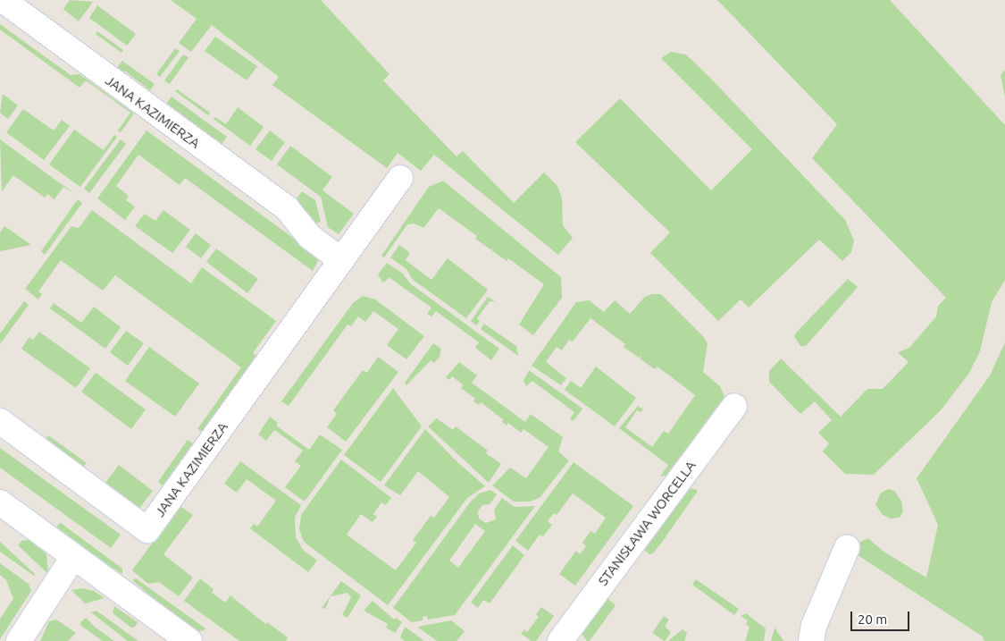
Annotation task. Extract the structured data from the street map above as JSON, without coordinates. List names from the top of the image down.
{
  "streets": {
    "street": ["JANA KAZIMIERZA", "STANISŁAWA WORCELLA"]
  },
  "scale_bar": "20 m"
}
